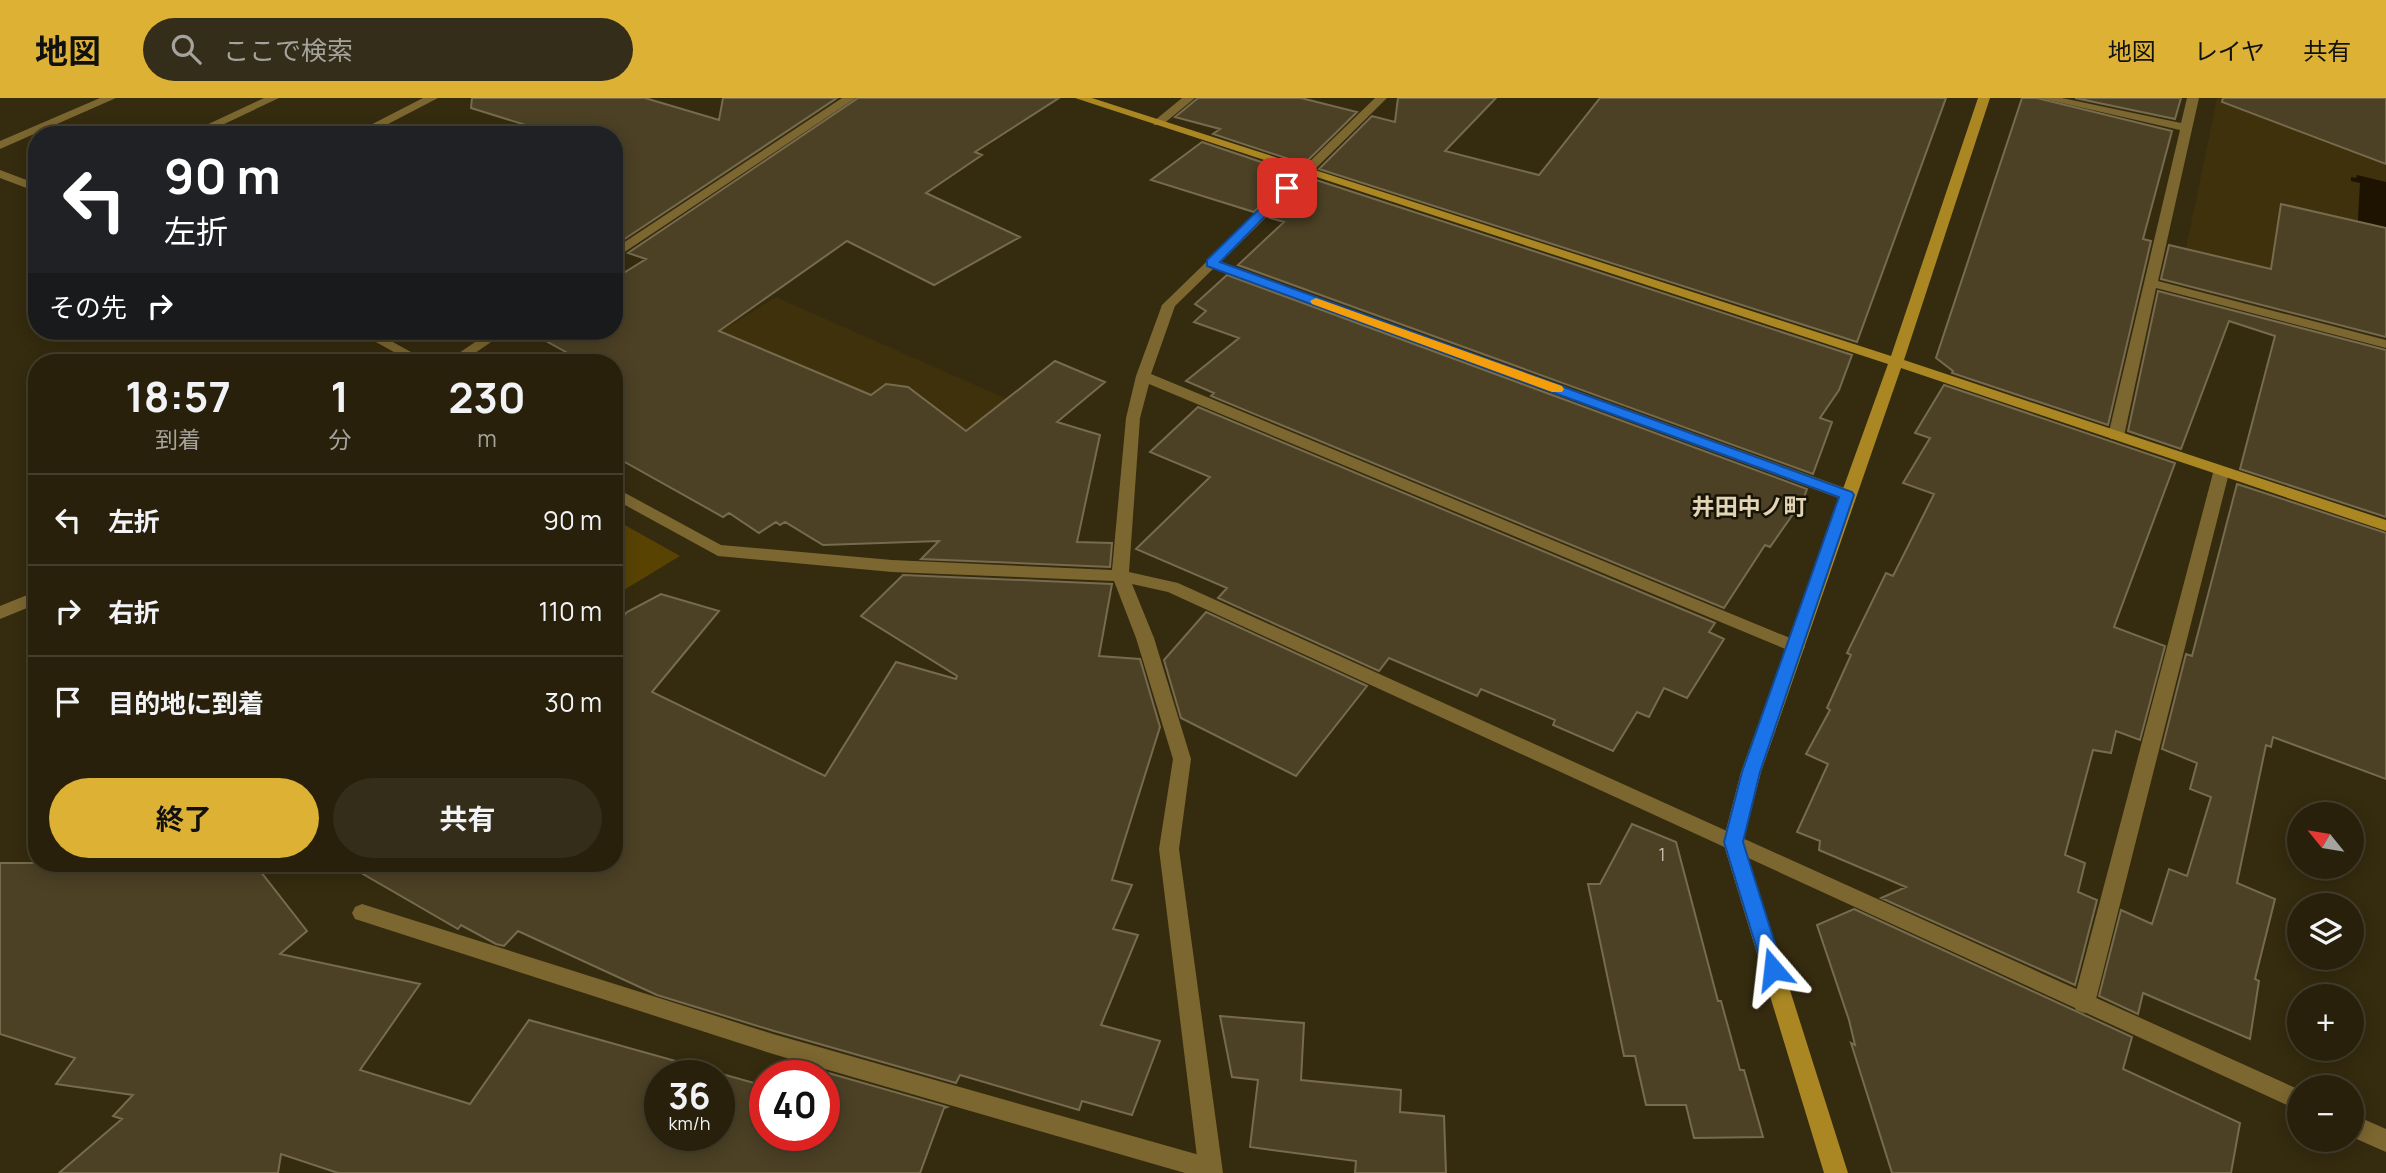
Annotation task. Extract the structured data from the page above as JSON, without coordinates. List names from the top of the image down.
{
  "districts": ["井田中ノ町"],
  "house_numbers": ["1"],
  "north": "top left",
  "page": {
    "header": "地図",
    "search": "ここで検索",
    "nav": ["地図", "レイヤ", "共有"],
    "turn": ["90 m", "左折"],
    "then": "その先",
    "eta": [
      "18:57",
      "到着",
      "1",
      "分",
      "230",
      "m"
    ],
    "list": [
      {
        "name": "左折",
        "value": "90 m"
      },
      {
        "name": "右折",
        "value": "110 m"
      },
      {
        "name": "目的地に到着",
        "value": "30 m"
      }
    ],
    "buttons": ["終了", "共有"],
    "map_buttons": ["+", "−"],
    "speed": "36 km/h",
    "limit": "40"
  }
}
